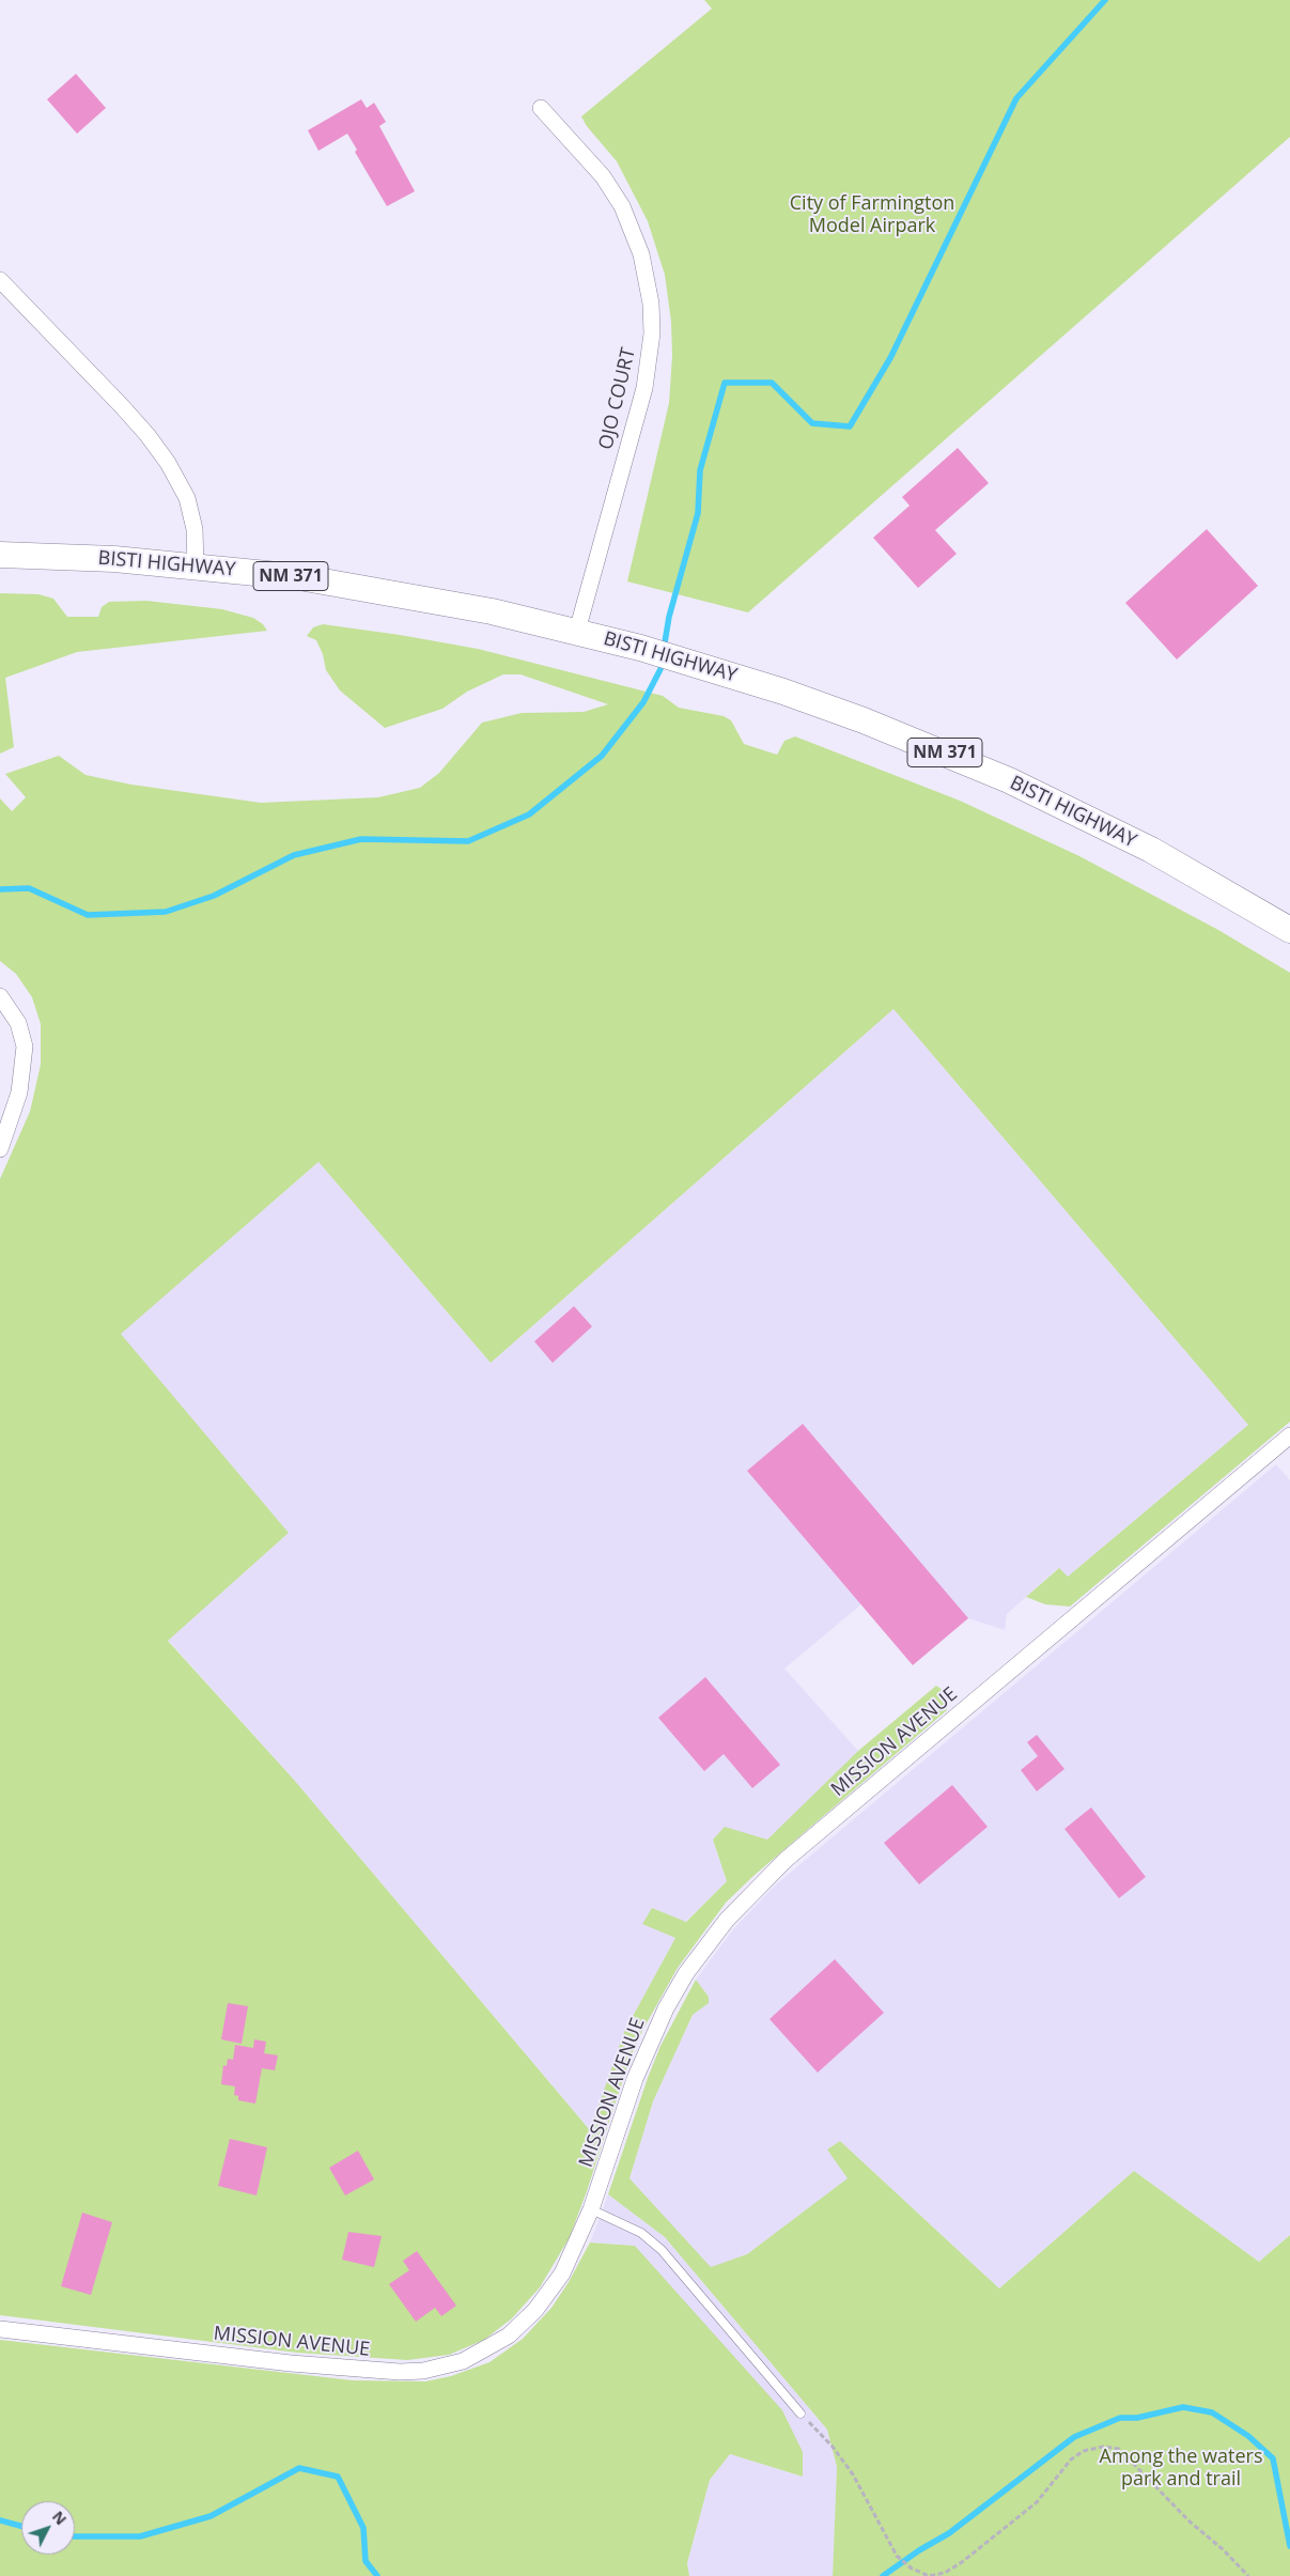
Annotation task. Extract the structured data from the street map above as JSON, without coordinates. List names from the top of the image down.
{
  "streets": {
    "main road": ["BISTI HIGHWAY", "NM 371"],
    "street": ["OJO COURT", "MISSION AVENUE"]
  },
  "crossings": [
    ["OJO COURT", "BISTI HIGHWAY"]
  ],
  "parks": ["City of Farmington Model Airpark", "Among the waters park and trail"],
  "north": "top right"
}
